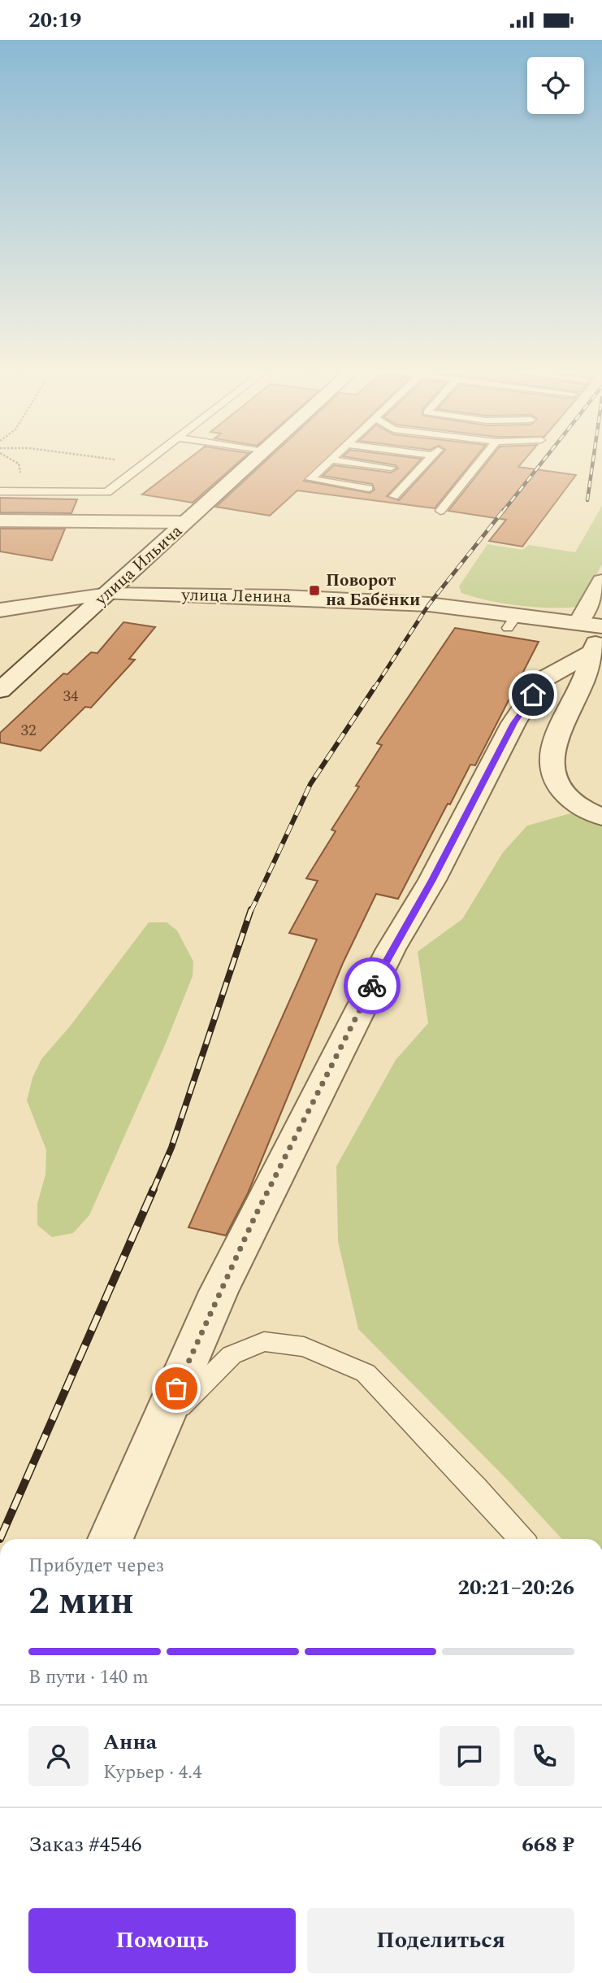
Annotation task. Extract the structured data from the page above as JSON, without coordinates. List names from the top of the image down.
{
  "streets": {
    "street": ["улица Ильича", "улица Ленина"]
  },
  "crossings": [
    ["улица Ильича", "улица Ленина"]
  ],
  "places": {
    "transit": ["Поворот на Бабёнки"]
  },
  "house_numbers": ["34", "32"],
  "page": {
    "status": "20:19",
    "heading": ["2 мин", "Прибудет через", "20:21–20:26"],
    "panel": [
      "Анна",
      "Курьер · 4.4",
      "Заказ #4546",
      "668 ₽"
    ],
    "bar": "В пути · 140 m",
    "buttons": ["Помощь", "Поделиться"]
  }
}
